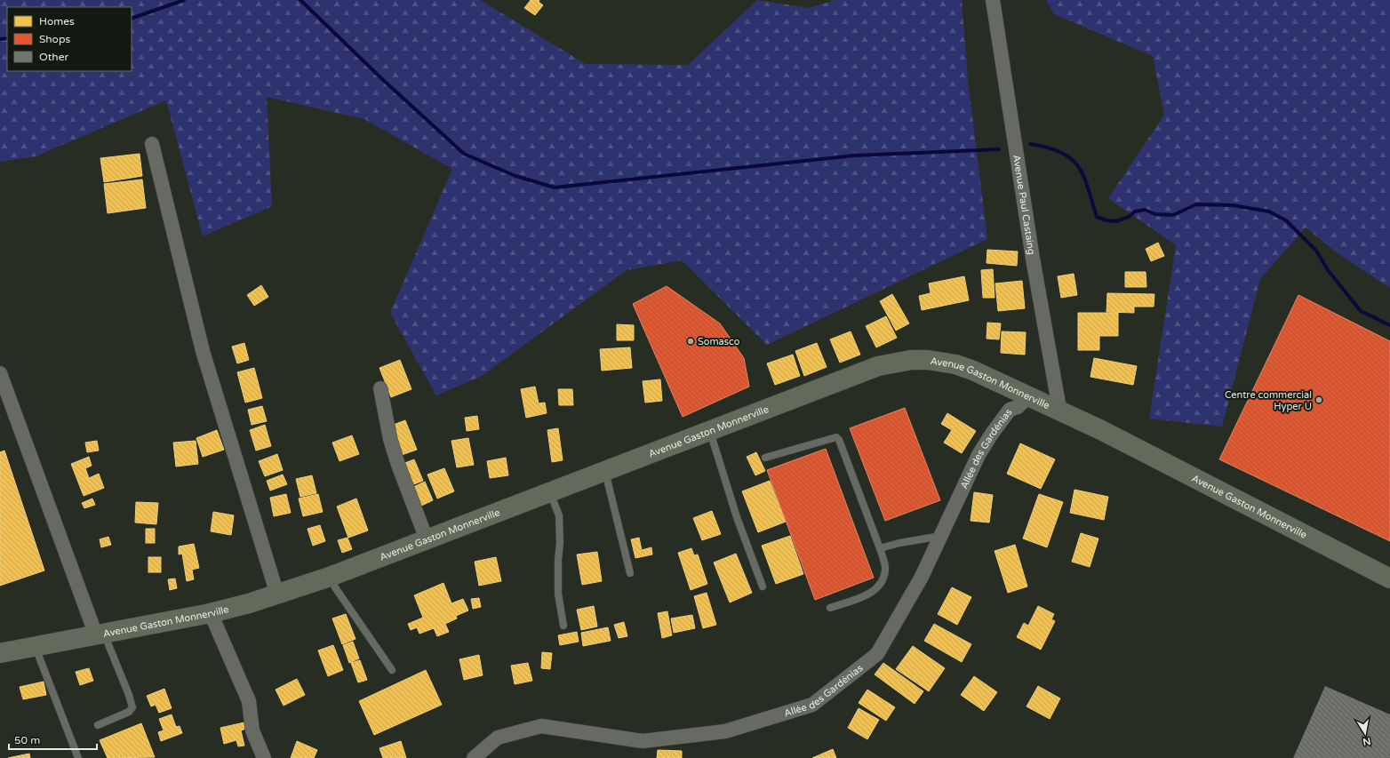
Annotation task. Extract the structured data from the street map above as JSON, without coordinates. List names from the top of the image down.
{
  "streets": {
    "main road": ["Avenue Gaston Monnerville"],
    "street": ["Avenue Paul Castaing", "Allée des Gardénias"]
  },
  "crossings": [
    ["Avenue Paul Castaing", "Avenue Gaston Monnerville"],
    ["Avenue Gaston Monnerville", "Allée des Gardénias"]
  ],
  "places": ["Somasco", "Centre commercial Hyper U"],
  "legend": ["Homes", "Shops", "Other"],
  "scale_bar": "50 m",
  "north": "bottom"
}
